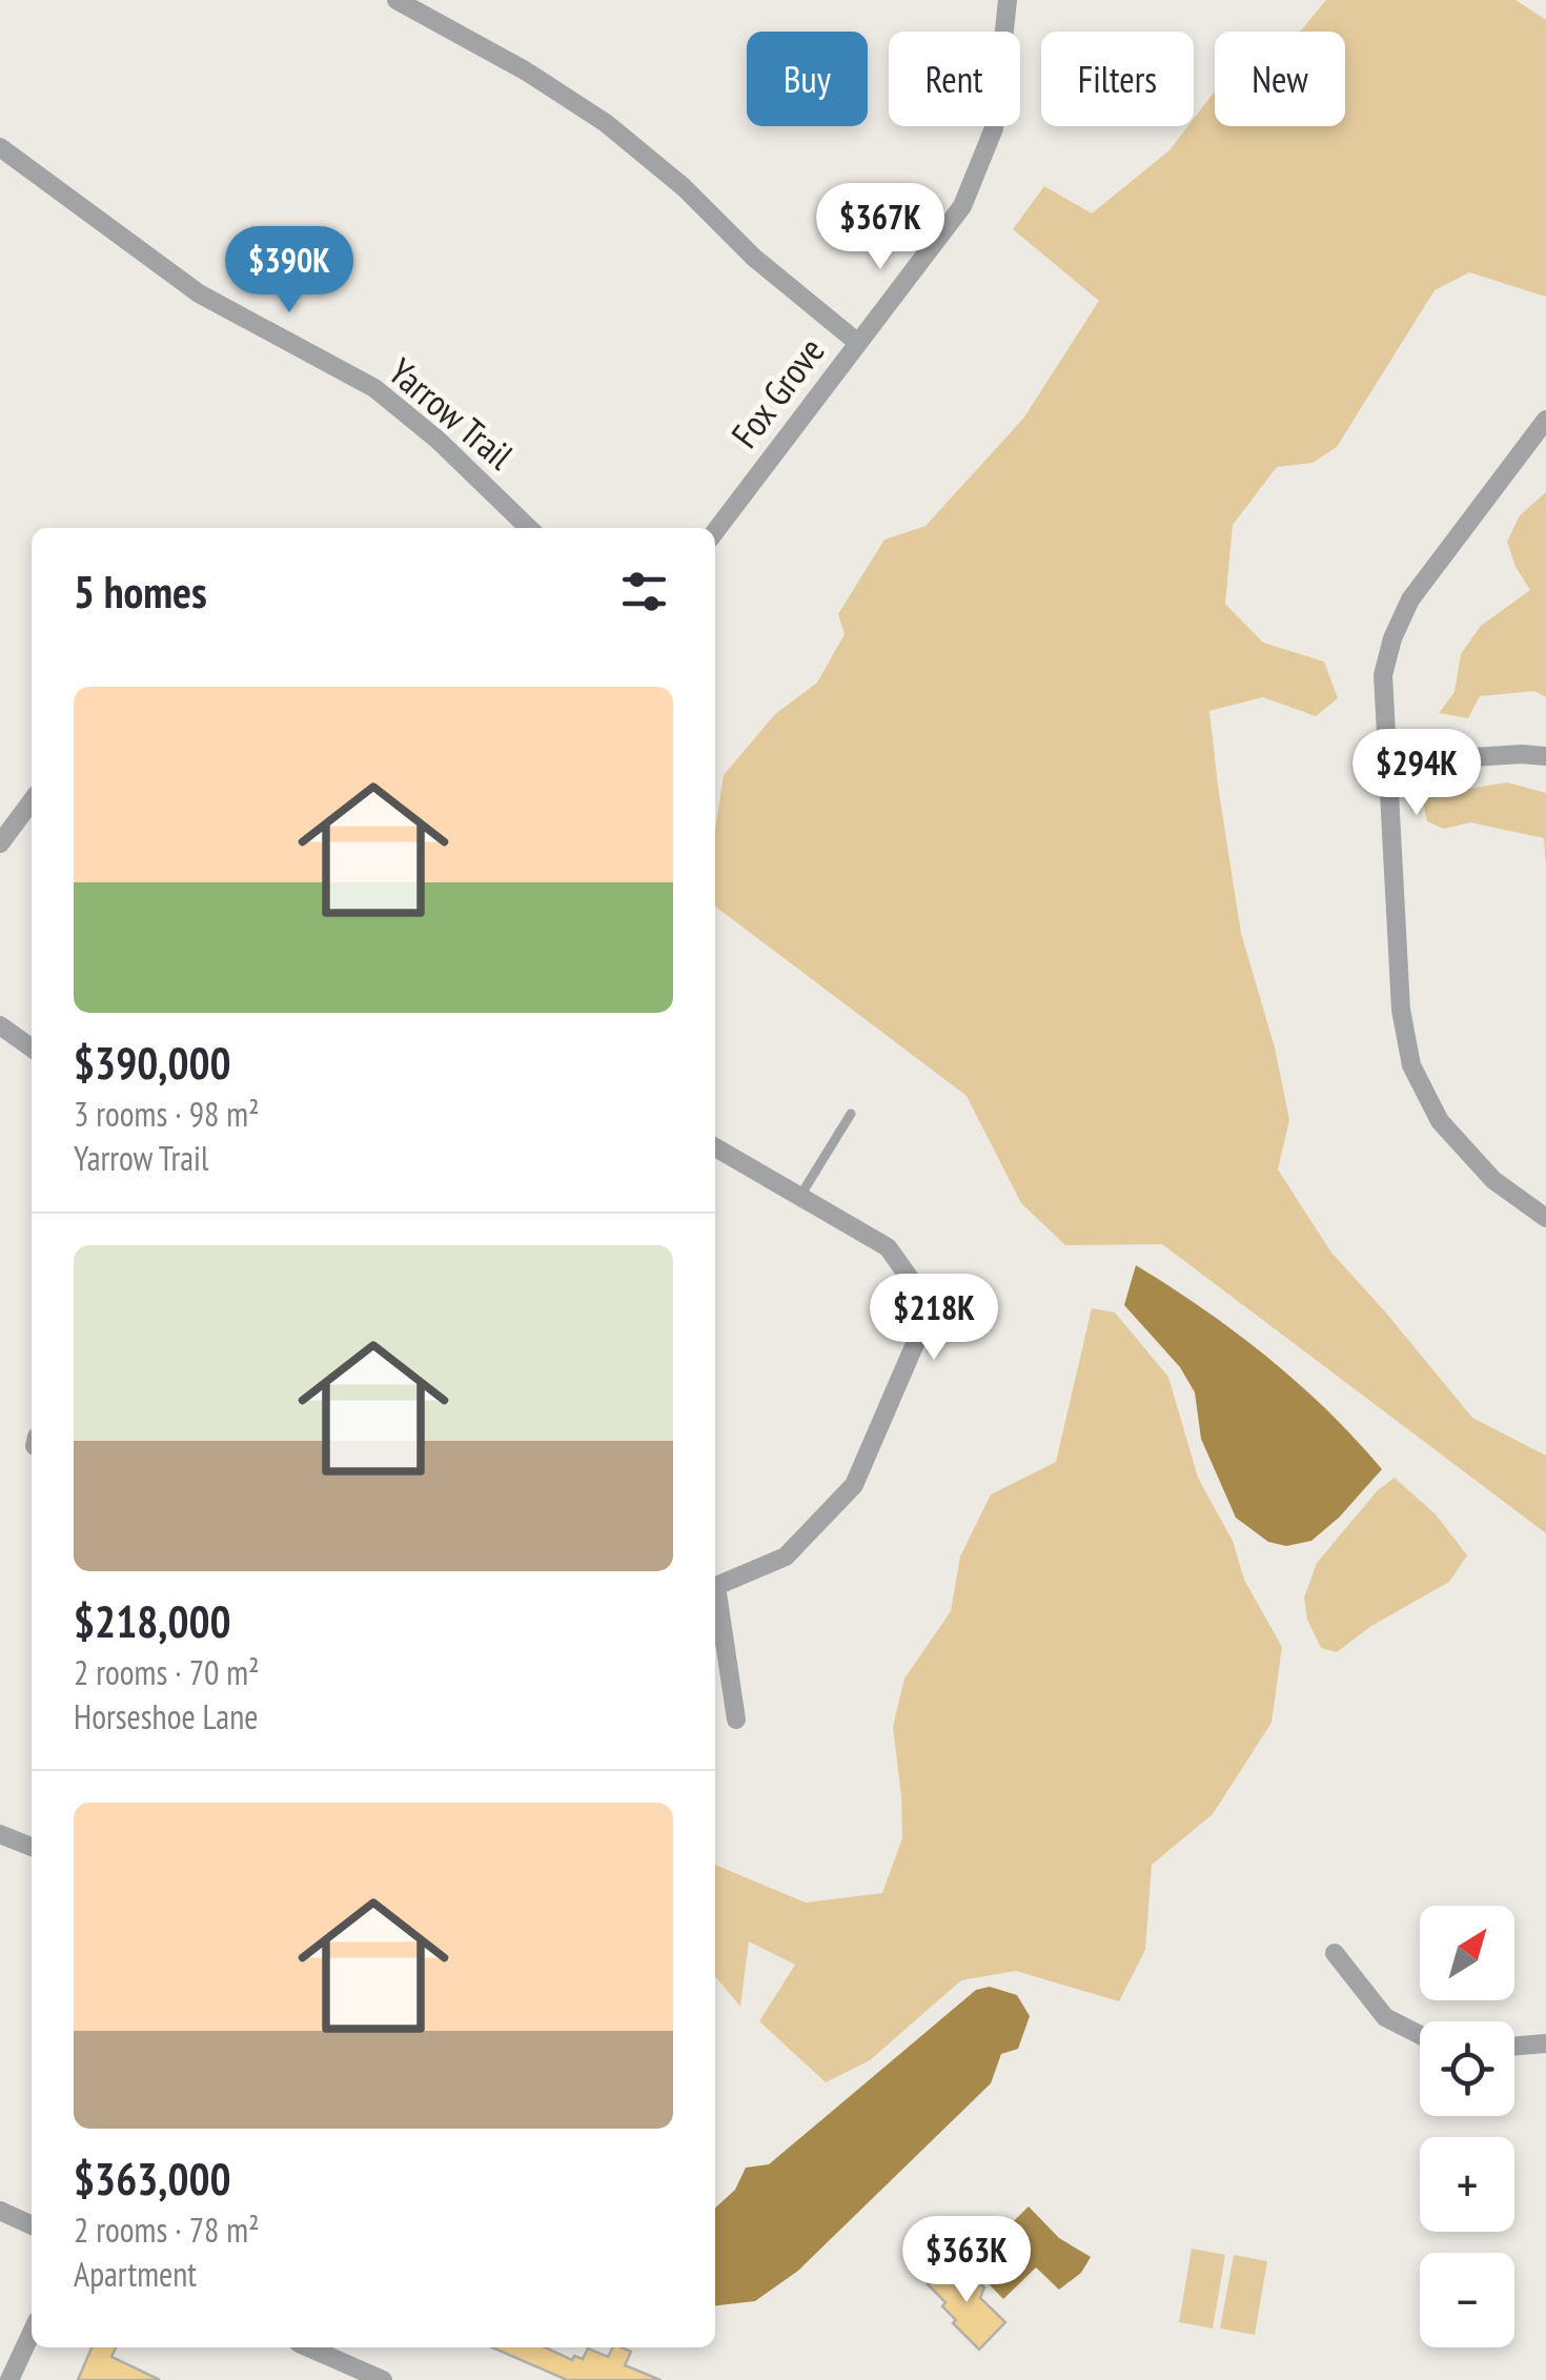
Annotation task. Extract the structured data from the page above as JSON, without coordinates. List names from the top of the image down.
{
  "streets": {
    "street": ["Fox Grove", "Yarrow Trail"]
  },
  "north": "top right",
  "page": {
    "chip": [
      "Buy",
      "Rent",
      "Filters",
      "New"
    ],
    "price": [
      "$367K",
      "$390K",
      "$294K",
      "$218K",
      "$363K"
    ],
    "heading": "5 homes",
    "list": [
      {
        "name": "$390,000",
        "note": "3 rooms · 98 m² · Yarrow Trail"
      },
      {
        "name": "$218,000",
        "note": "2 rooms · 70 m² · Horseshoe Lane"
      },
      {
        "name": "$363,000",
        "note": "2 rooms · 78 m² · Apartment"
      }
    ],
    "map_buttons": ["+", "−"]
  }
}
